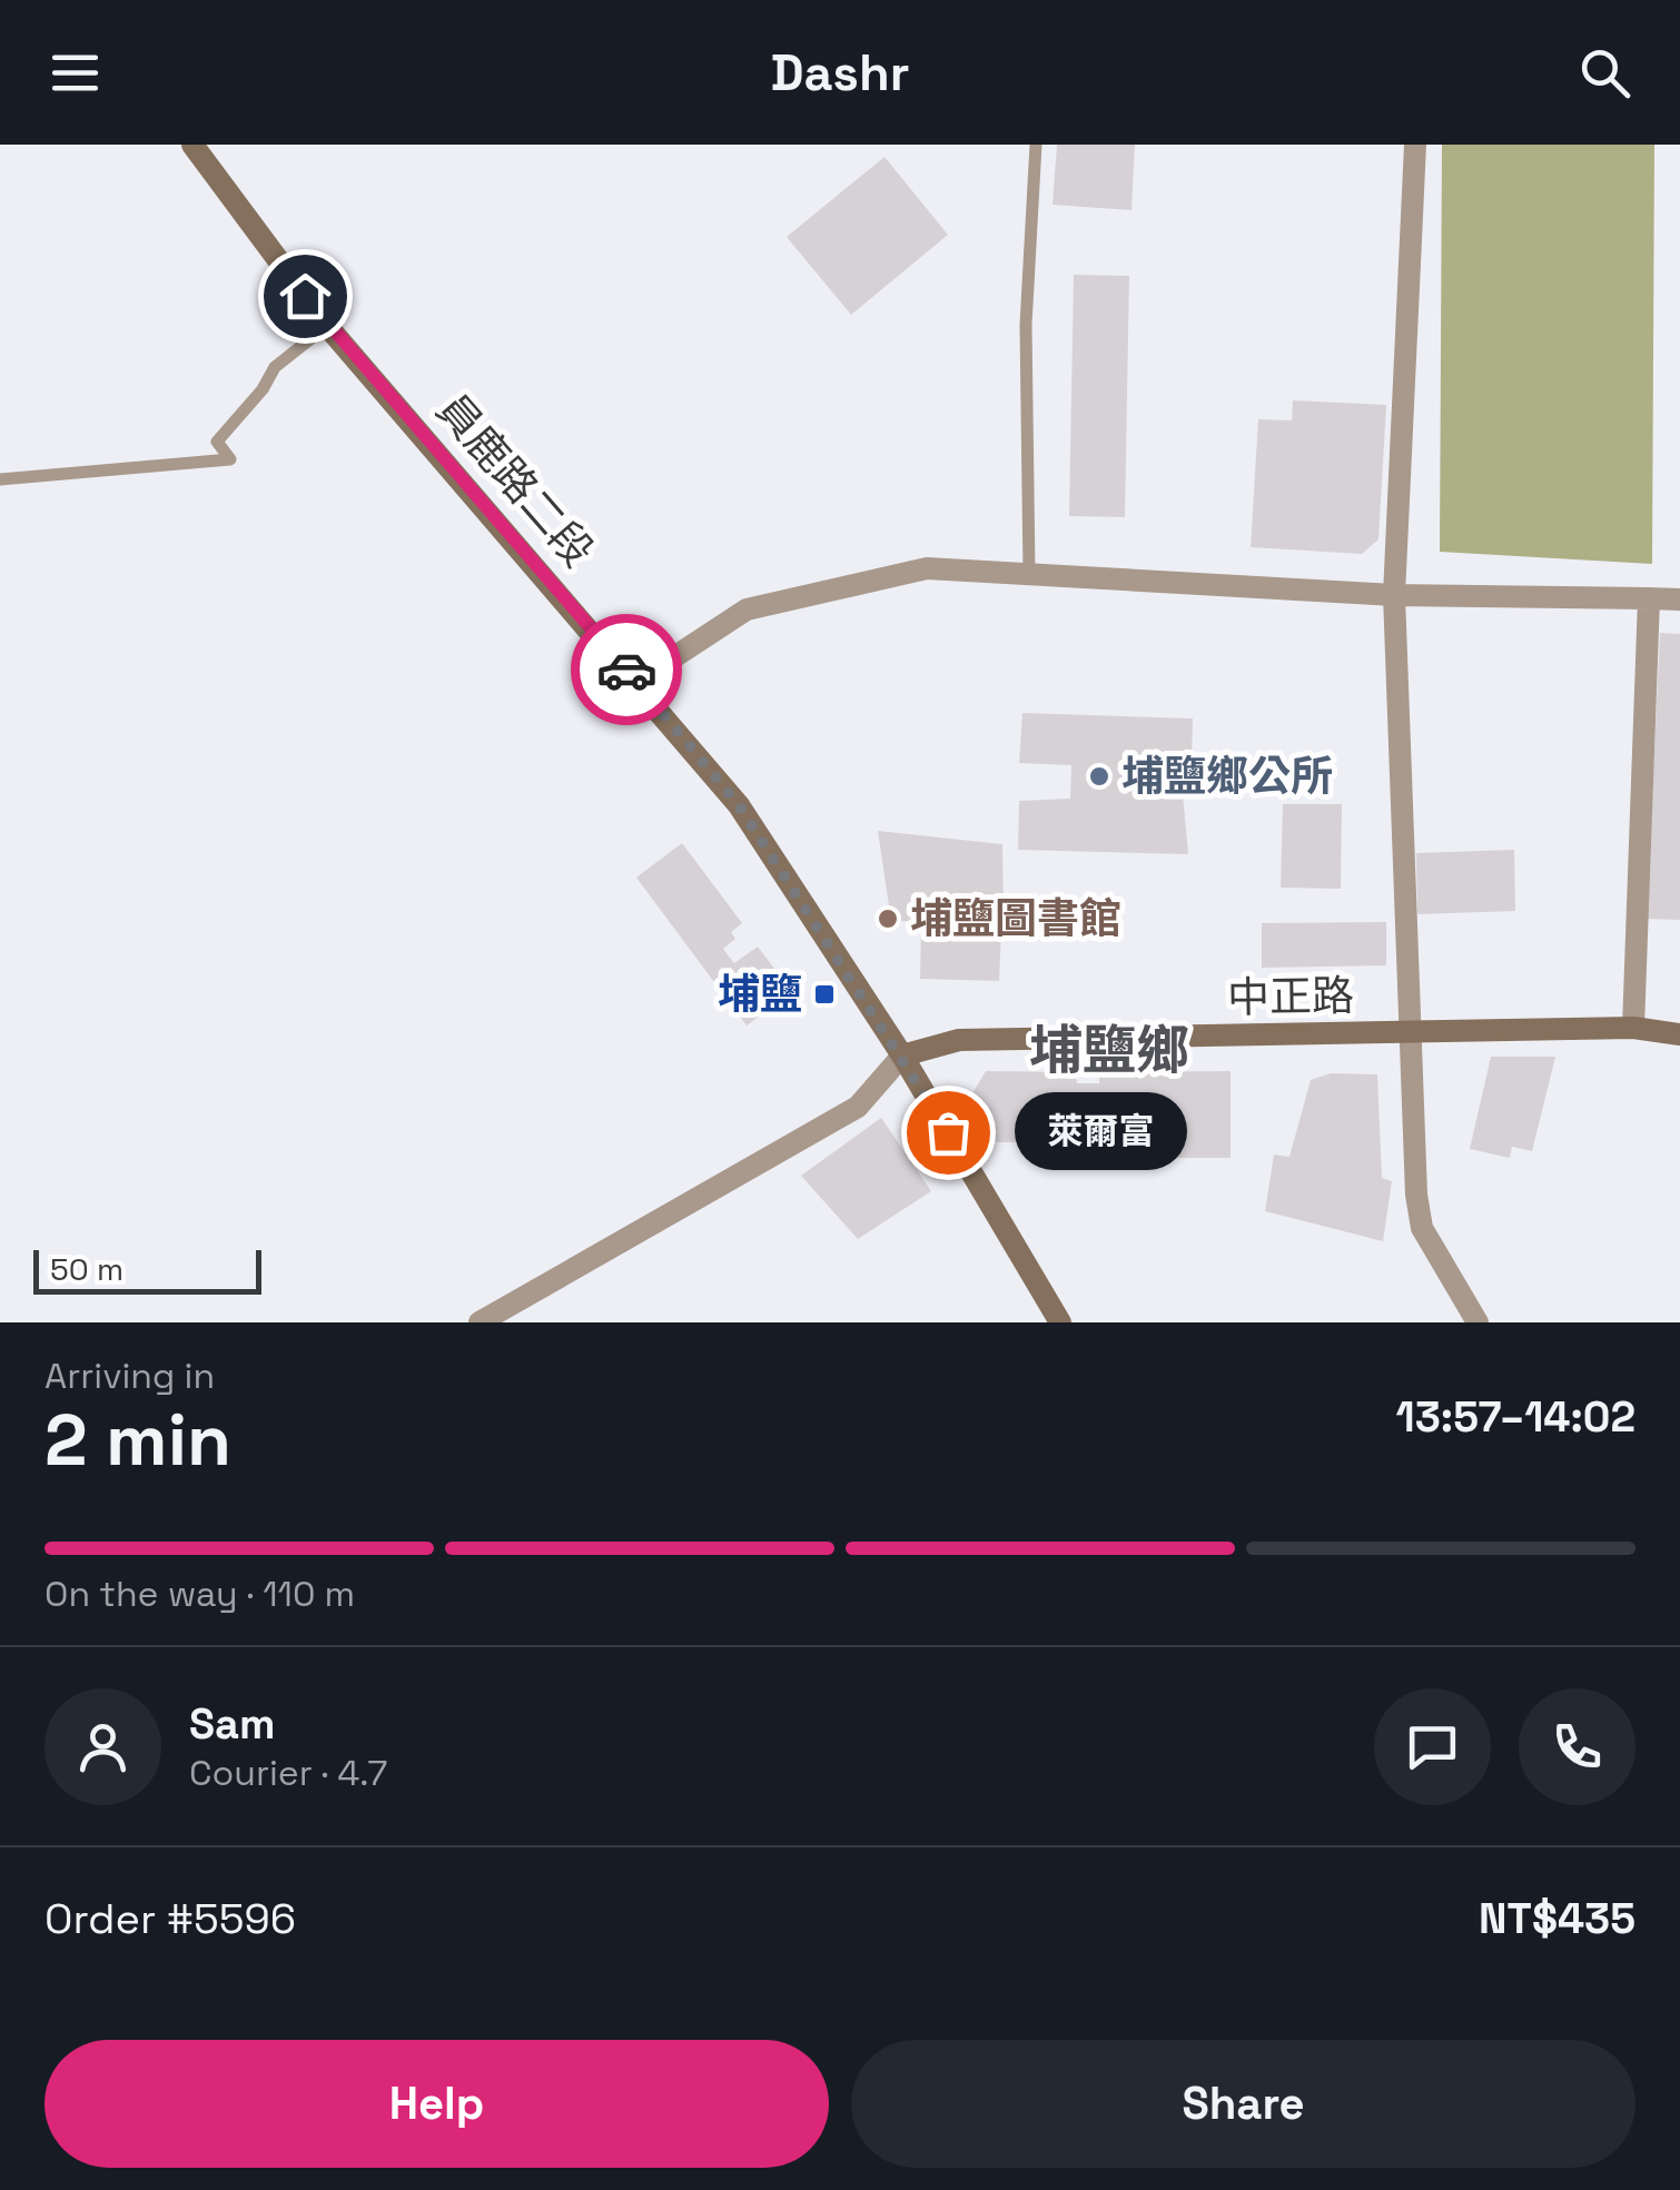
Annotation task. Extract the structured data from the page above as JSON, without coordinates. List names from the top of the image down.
{
  "streets": {
    "main road": ["員鹿路二段", "中正路"]
  },
  "crossings": [
    ["員鹿路二段", "中正路"]
  ],
  "districts": ["埔鹽鄉"],
  "places": {
    "other": ["埔鹽鄉公所", "埔鹽圖書館", "萊爾富"],
    "transit": ["埔鹽"]
  },
  "scale_bar": "50 m",
  "page": {
    "header": "Dashr",
    "bubble": "萊爾富",
    "scale": "50 m",
    "heading": ["2 min", "Arriving in", "13:57–14:02"],
    "panel": [
      "Sam",
      "Courier · 4.7",
      "Order #5596",
      "NT$435"
    ],
    "bar": "On the way · 110 m",
    "buttons": ["Help", "Share"]
  }
}
